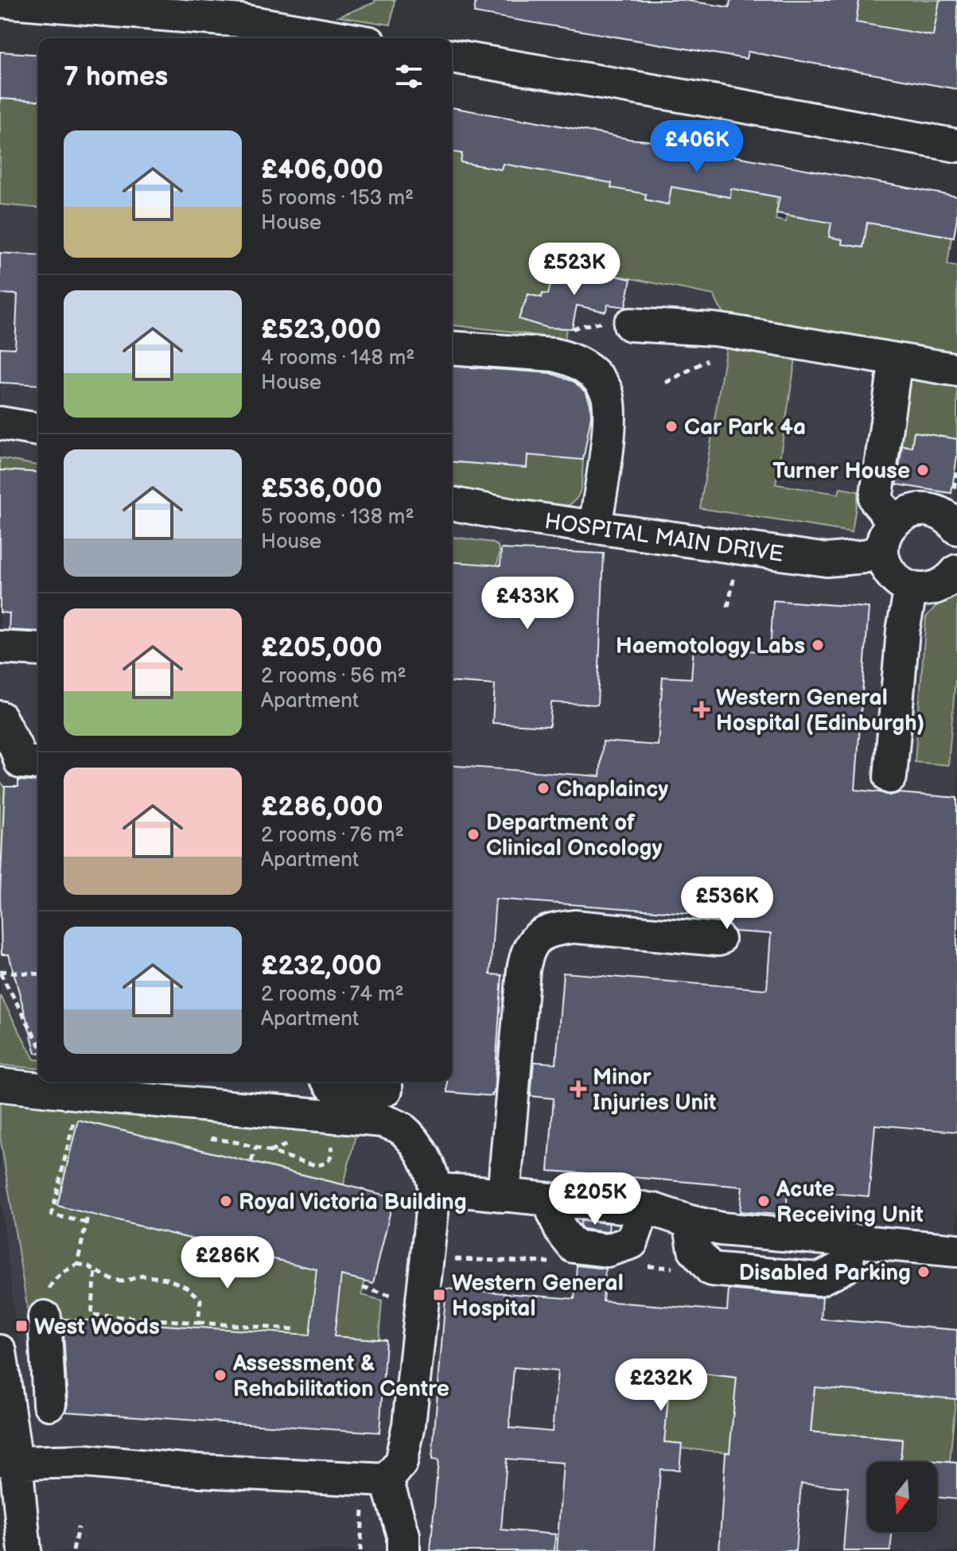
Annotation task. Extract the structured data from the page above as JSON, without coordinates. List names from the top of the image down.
{
  "streets": {
    "street": ["HOSPITAL MAIN DRIVE"]
  },
  "places": {
    "other": [
      "Car Park 4a",
      "Turner House",
      "Haemotology Labs",
      "Chaplaincy",
      "Department of Clinical Oncology",
      "Royal Victoria Building",
      "Acute Receiving Unit",
      "Disabled Parking",
      "Assessment & Rehabilitation Centre"
    ],
    "health": ["Western General Hospital (Edinburgh)", "Minor Injuries Unit"],
    "transit": ["Western General Hospital", "West Woods"]
  },
  "north": "bottom",
  "page": {
    "heading": "7 homes",
    "list": [
      {
        "name": "£406,000",
        "note": "5 rooms · 153 m² · House"
      },
      {
        "name": "£523,000",
        "note": "4 rooms · 148 m² · House"
      },
      {
        "name": "£536,000",
        "note": "5 rooms · 138 m² · House"
      },
      {
        "name": "£205,000",
        "note": "2 rooms · 56 m² · Apartment"
      },
      {
        "name": "£286,000",
        "note": "2 rooms · 76 m² · Apartment"
      },
      {
        "name": "£232,000",
        "note": "2 rooms · 74 m² · Apartment"
      }
    ],
    "price": [
      "£406K",
      "£523K",
      "£433K",
      "£536K",
      "£205K",
      "£286K",
      "£232K"
    ]
  }
}
